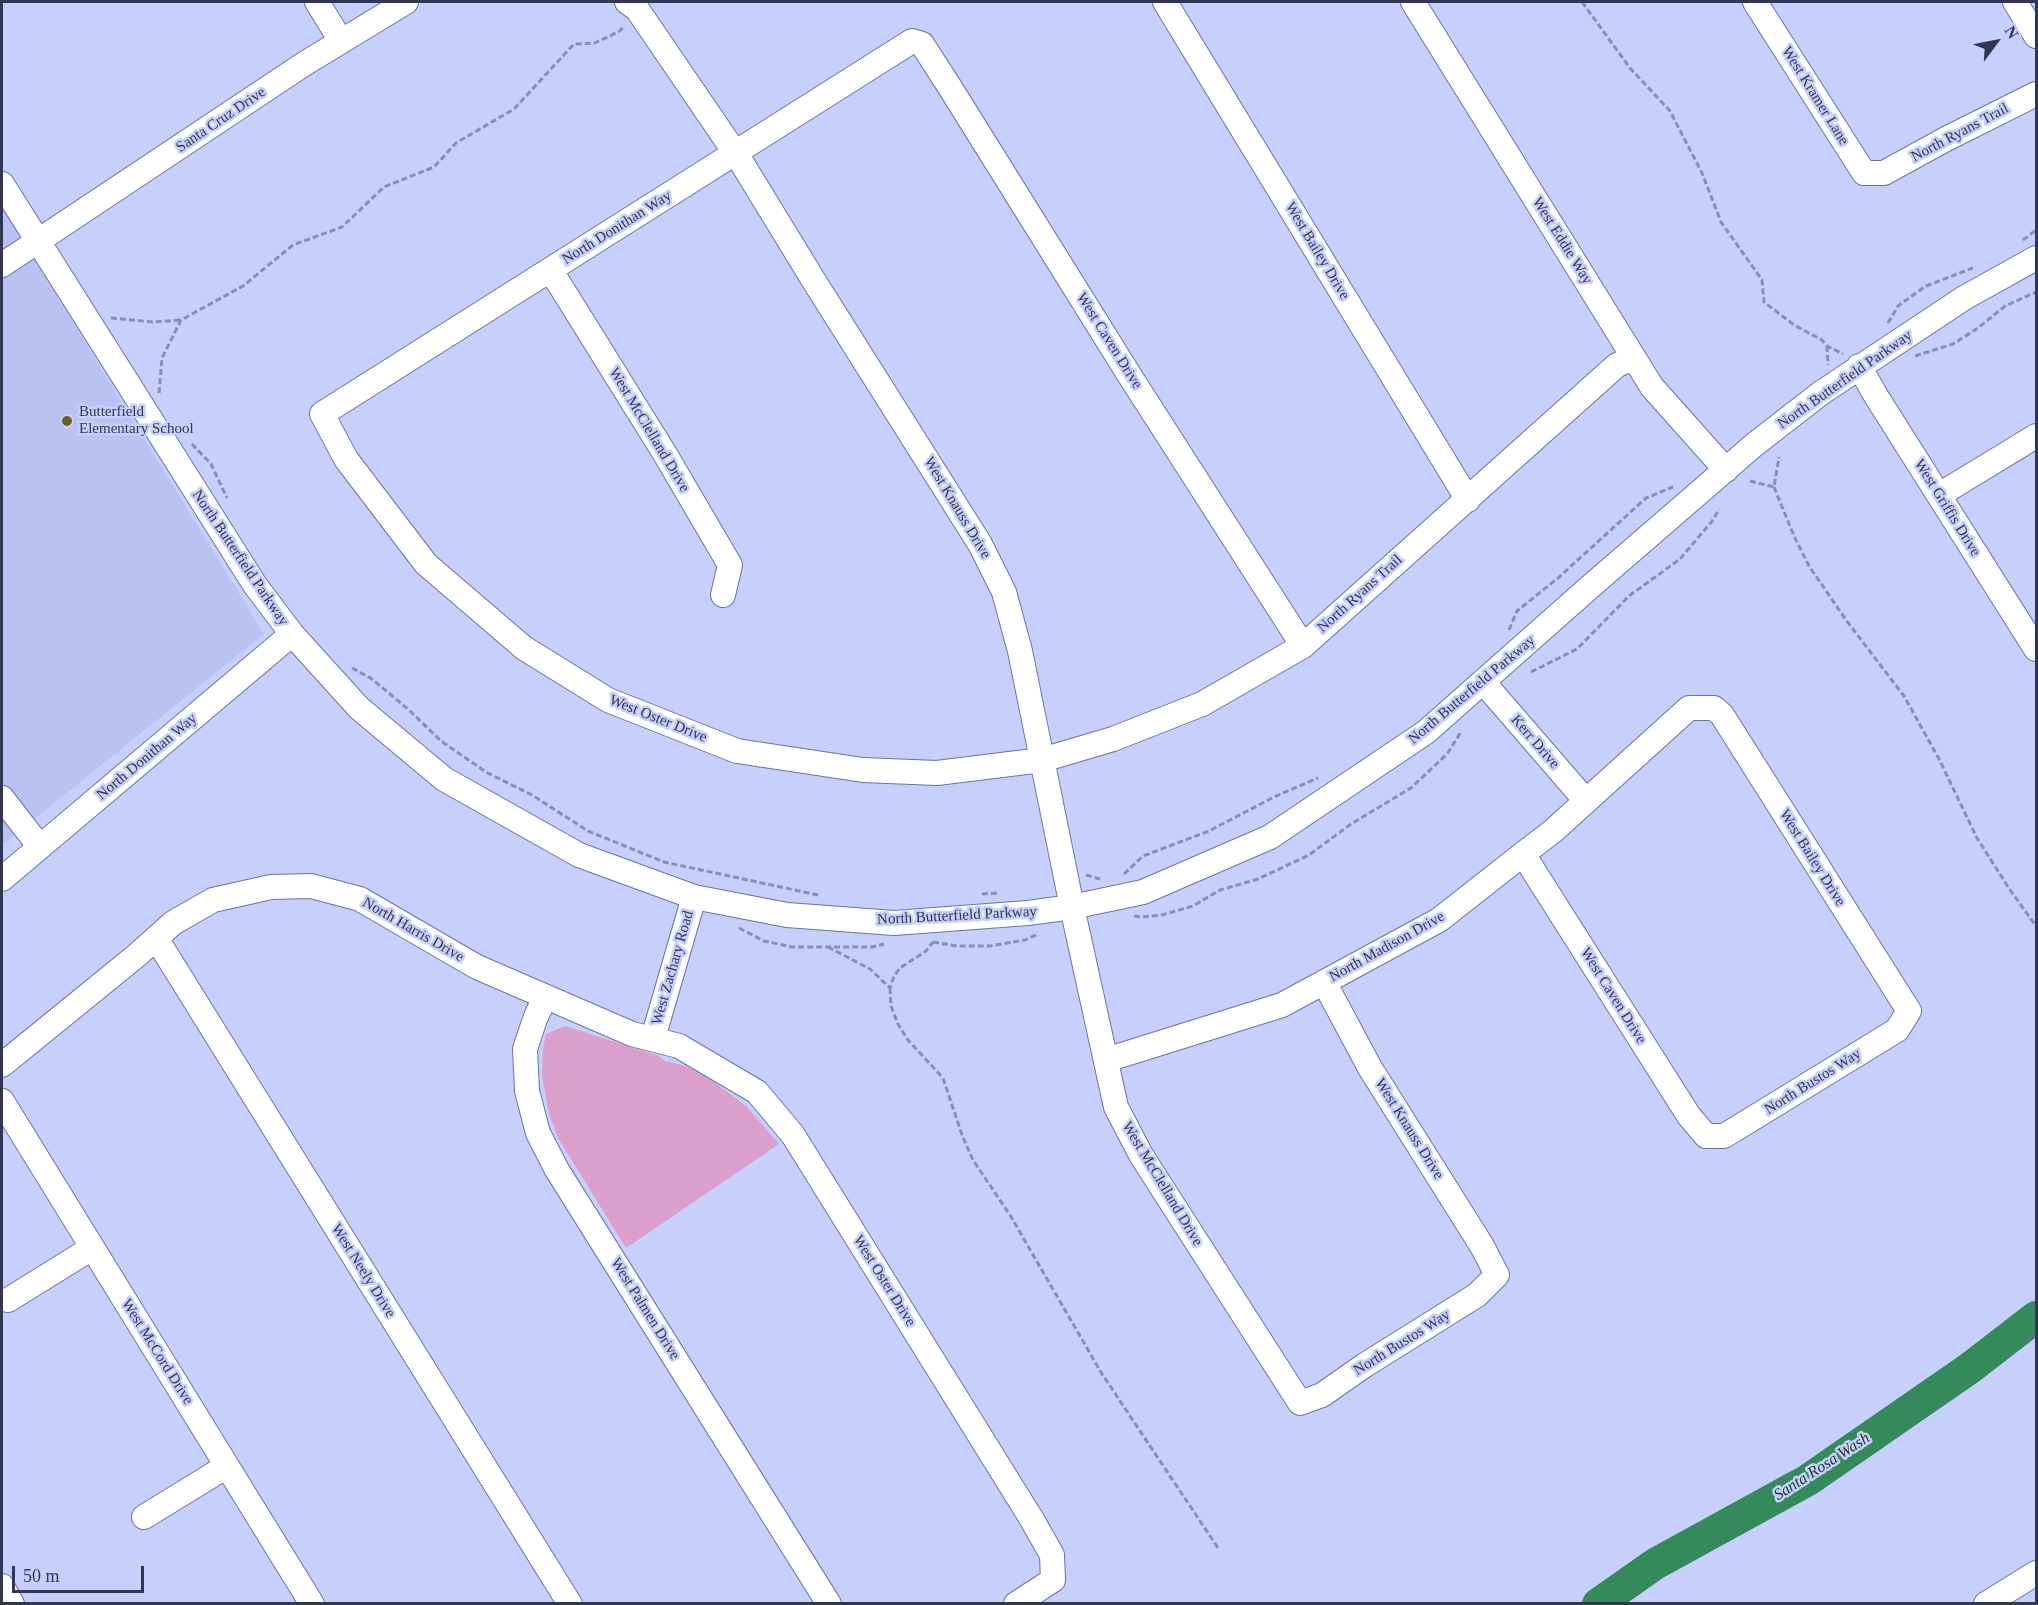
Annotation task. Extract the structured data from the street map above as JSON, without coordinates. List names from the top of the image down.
{
  "streets": {
    "street": [
      "West Kramer Lane",
      "Santa Cruz Drive",
      "North Ryans Trail",
      "North Donithan Way",
      "West Eddie Way",
      "West Bailey Drive",
      "West Caven Drive",
      "North Butterfield Parkway",
      "West McClelland Drive",
      "West Knauss Drive",
      "West Griffis Drive",
      "West Oster Drive",
      "Kerr Drive",
      "North Harris Drive",
      "North Madison Drive",
      "West Zachary Road",
      "North Bustos Way",
      "West Neely Drive",
      "West Palmen Drive",
      "West McCord Drive"
    ]
  },
  "crossings": [
    ["West Kramer Lane", "North Ryans Trail"],
    ["Santa Cruz Drive", "North Butterfield Parkway"],
    ["North Ryans Trail", "West Eddie Way"],
    ["North Ryans Trail", "West Bailey Drive"],
    ["North Ryans Trail", "West Caven Drive"],
    ["North Ryans Trail", "West Knauss Drive"],
    ["North Ryans Trail", "West Oster Drive"],
    ["North Donithan Way", "West Caven Drive"],
    ["North Donithan Way", "North Butterfield Parkway"],
    ["North Donithan Way", "West McClelland Drive"],
    ["North Donithan Way", "West Knauss Drive"],
    ["North Donithan Way", "West Oster Drive"],
    ["West Eddie Way", "North Butterfield Parkway"],
    ["West Bailey Drive", "North Madison Drive"],
    ["West Bailey Drive", "North Bustos Way"],
    ["West Caven Drive", "North Madison Drive"],
    ["West Caven Drive", "North Bustos Way"],
    ["North Butterfield Parkway", "West McClelland Drive"],
    ["North Butterfield Parkway", "West Knauss Drive"],
    ["North Butterfield Parkway", "West Griffis Drive"],
    ["North Butterfield Parkway", "Kerr Drive"],
    ["North Butterfield Parkway", "West Zachary Road"],
    ["West McClelland Drive", "West Knauss Drive"],
    ["West McClelland Drive", "North Madison Drive"],
    ["West McClelland Drive", "North Bustos Way"],
    ["West Knauss Drive", "West Oster Drive"],
    ["West Knauss Drive", "North Madison Drive"],
    ["West Knauss Drive", "North Bustos Way"],
    ["West Oster Drive", "North Harris Drive"],
    ["West Oster Drive", "West Zachary Road"],
    ["Kerr Drive", "North Madison Drive"],
    ["North Harris Drive", "West Zachary Road"],
    ["North Harris Drive", "West Neely Drive"],
    ["North Harris Drive", "West Palmen Drive"]
  ],
  "water": ["Santa Rosa Wash"],
  "places": ["Butterfield Elementary School"],
  "scale_bar": "50 m",
  "north": "top right"
}
